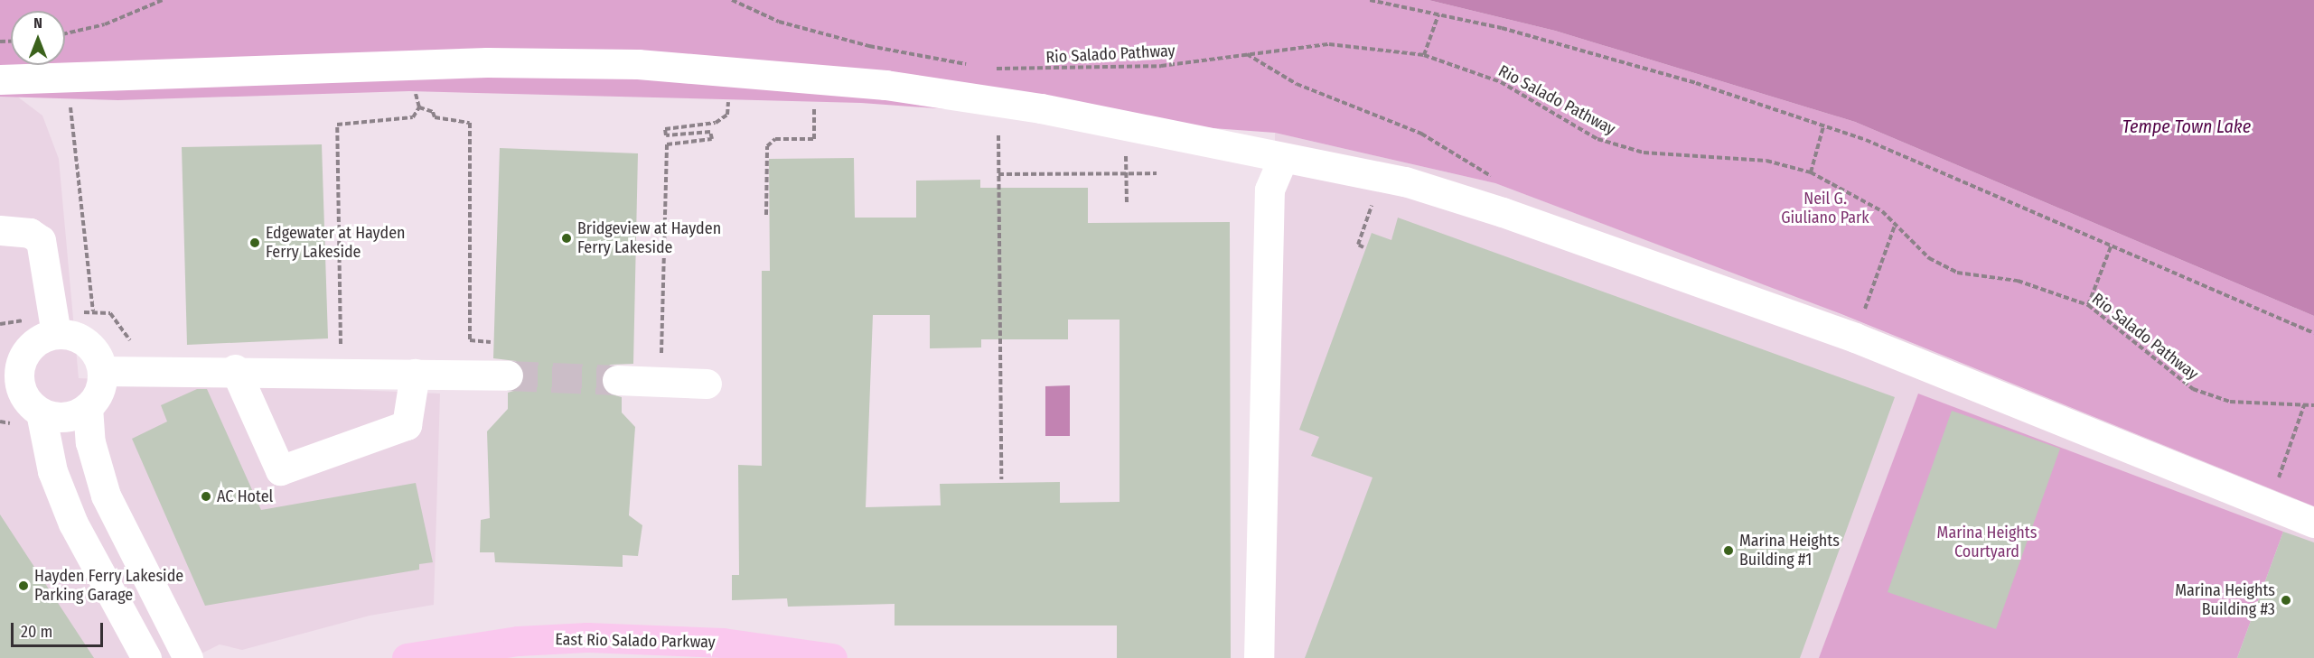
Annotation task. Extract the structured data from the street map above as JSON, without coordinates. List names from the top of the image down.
{
  "streets": {
    "main road": ["East Rio Salado Parkway"],
    "path": ["Rio Salado Pathway"]
  },
  "water": ["Tempe Town Lake"],
  "parks": ["Neil G. Giuliano Park", "Marina Heights Courtyard"],
  "places": [
    "Bridgeview at Hayden Ferry Lakeside",
    "Edgewater at Hayden Ferry Lakeside",
    "AC Hotel",
    "Marina Heights Building #1",
    "Hayden Ferry Lakeside Parking Garage",
    "Marina Heights Building #3"
  ],
  "scale_bar": "20 m",
  "north": "top"
}
